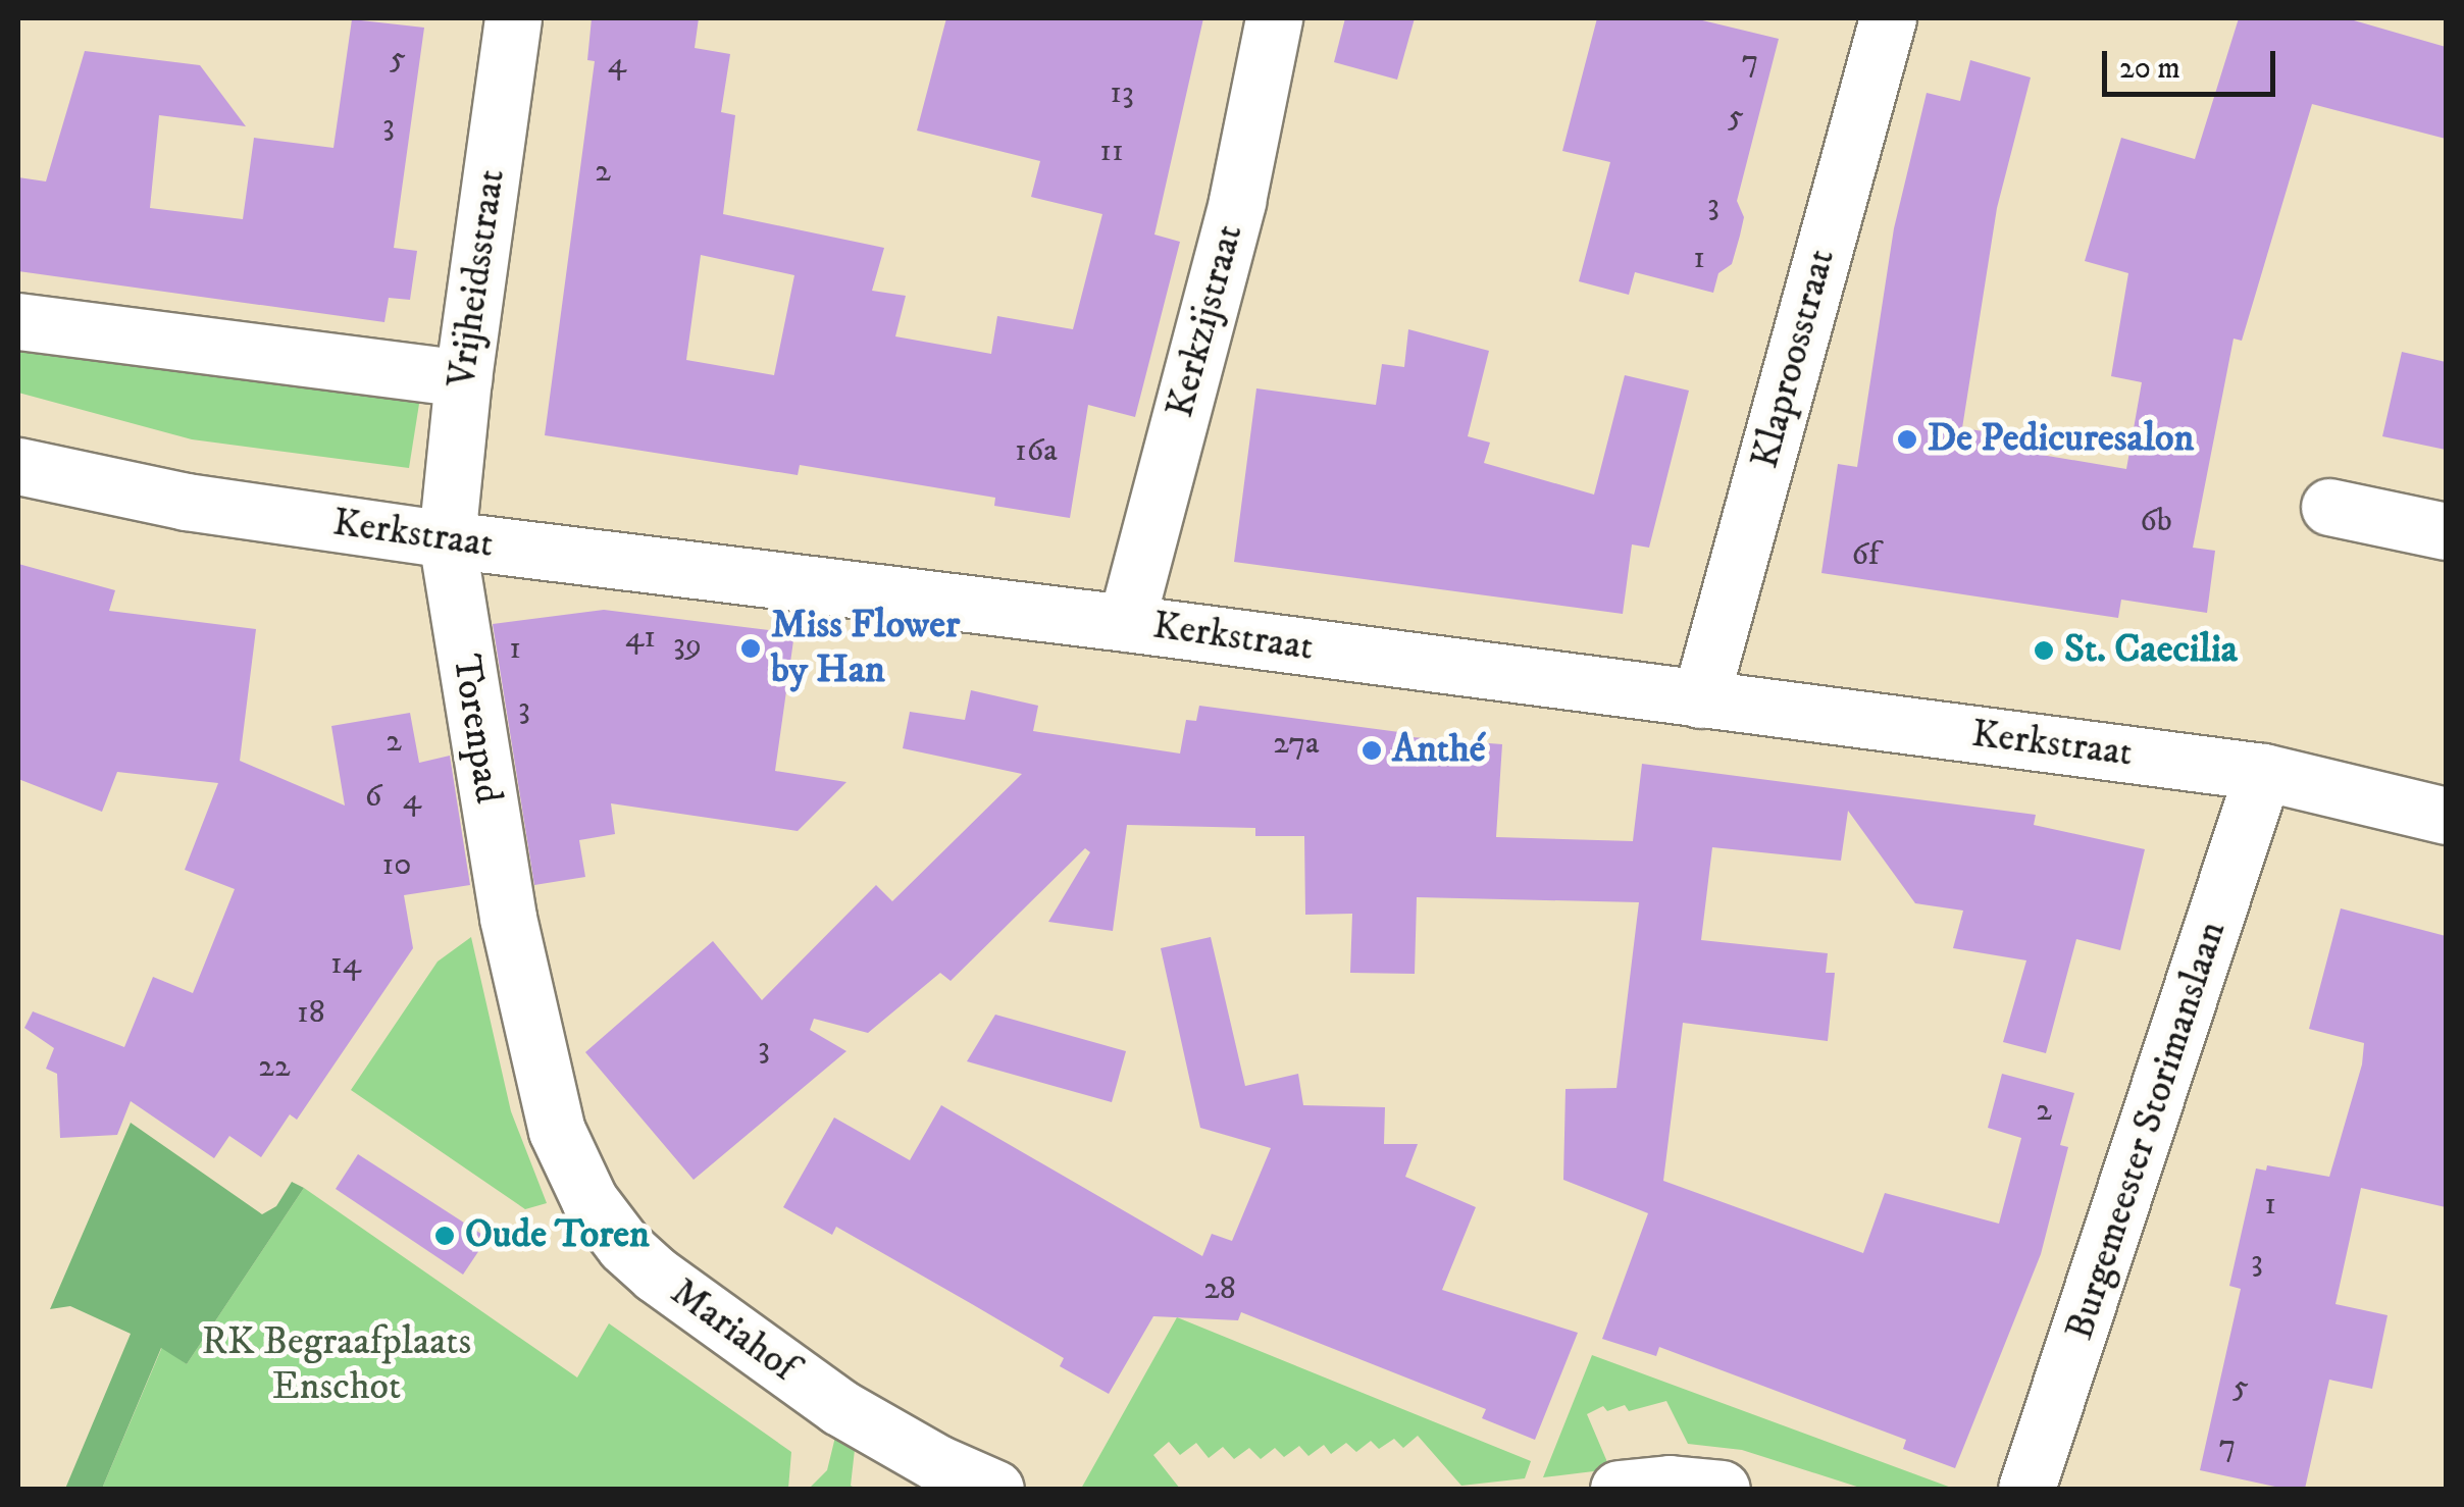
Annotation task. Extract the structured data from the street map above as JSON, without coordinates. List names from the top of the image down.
{
  "streets": {
    "street": [
      "Vrijheidsstraat",
      "Kerkzijstraat",
      "Klaproosstraat",
      "Kerkstraat",
      "Torenpad",
      "Burgemeester Storimanslaan",
      "Mariahof"
    ]
  },
  "crossings": [
    ["Vrijheidsstraat", "Kerkstraat"],
    ["Vrijheidsstraat", "Torenpad"],
    ["Kerkzijstraat", "Kerkstraat"],
    ["Klaproosstraat", "Kerkstraat"],
    ["Kerkstraat", "Torenpad"],
    ["Kerkstraat", "Burgemeester Storimanslaan"],
    ["Torenpad", "Mariahof"]
  ],
  "parks": ["RK Begraafplaats Enschot"],
  "places": [
    "De Pedicuresalon",
    "Miss Flower by Han",
    "St. Caecilia",
    "Anthé",
    "Oude Toren"
  ],
  "house_numbers": [
    "5",
    "7",
    "4",
    "13",
    "5",
    "3",
    "11",
    "2",
    "3",
    "1",
    "16a",
    "6b",
    "6f",
    "41",
    "39",
    "1",
    "3",
    "2",
    "27a",
    "6",
    "4",
    "10",
    "14",
    "18",
    "3",
    "22",
    "2",
    "1",
    "3",
    "28",
    "5",
    "7"
  ],
  "scale_bar": "20 m"
}
